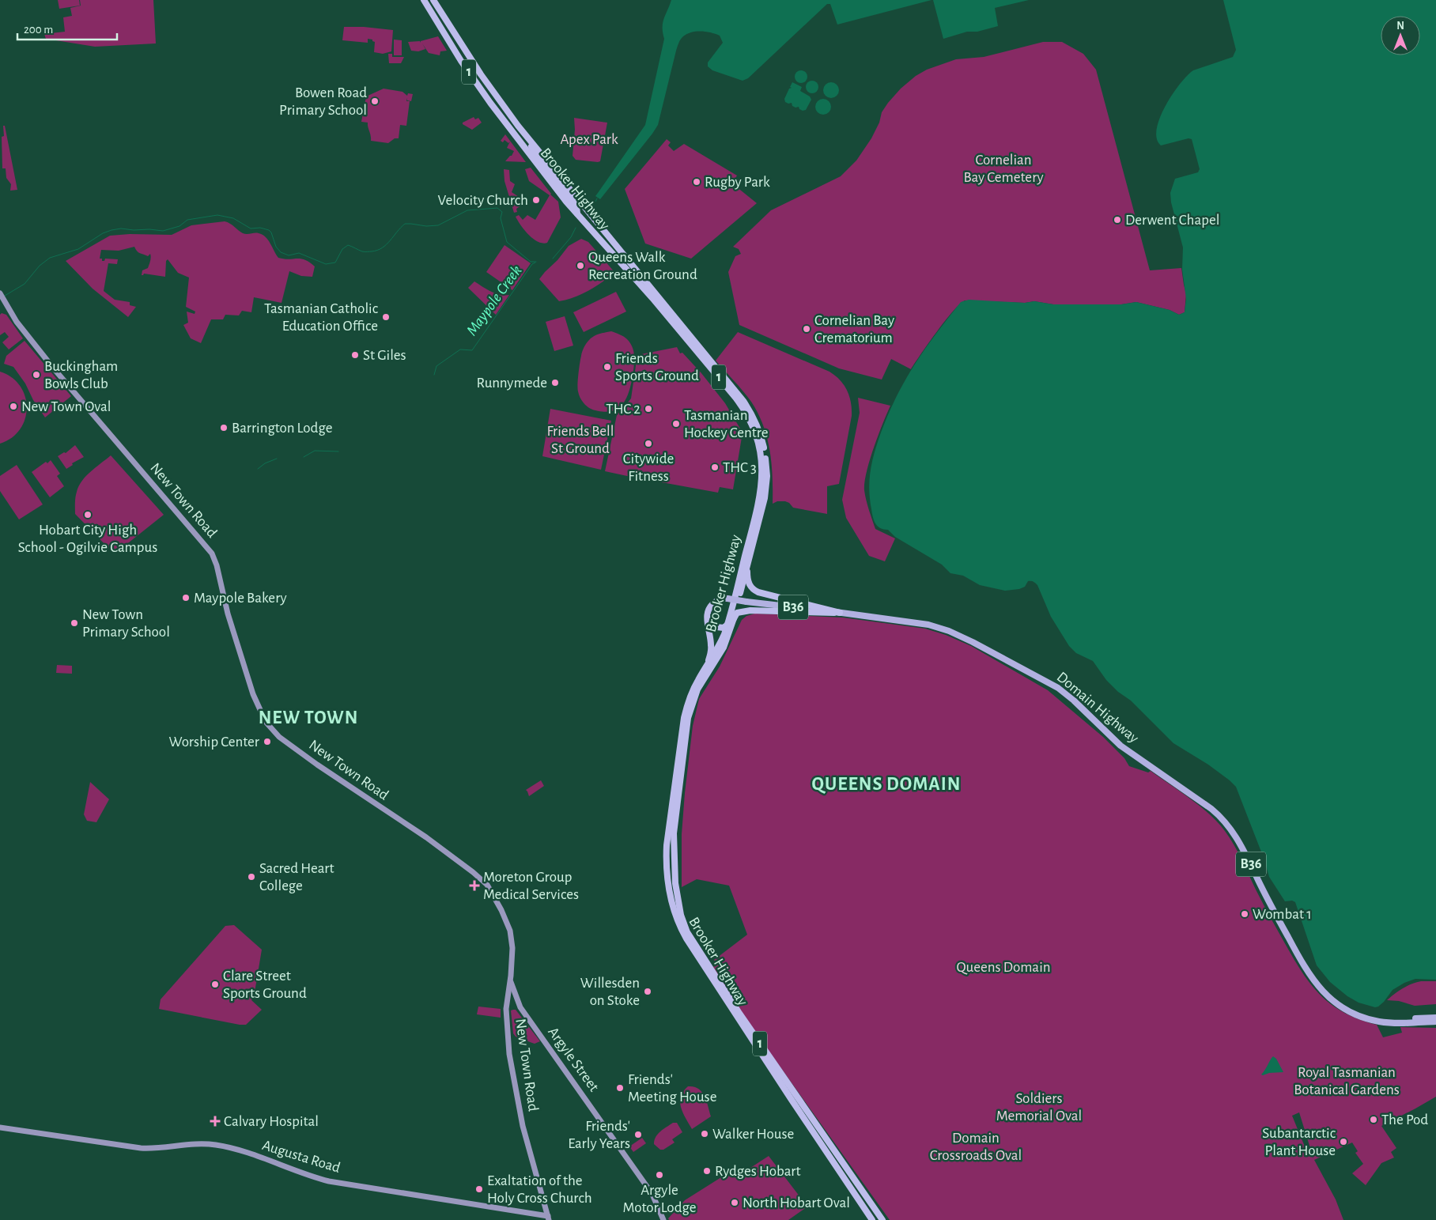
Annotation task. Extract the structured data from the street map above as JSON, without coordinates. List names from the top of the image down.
{
  "streets": {
    "highway": ["1", "Brooker Highway"],
    "main road": [
      "New Town Road",
      "B36",
      "Domain Highway",
      "Argyle Street",
      "Augusta Road"
    ]
  },
  "crossings": [
    ["New Town Road", "Argyle Street"]
  ],
  "districts": ["NEW TOWN", "QUEENS DOMAIN"],
  "water": ["Maypole Creek"],
  "parks": [
    "Apex Park",
    "Cornelian Bay Cemetery",
    "Friends Bell St Ground",
    "Queens Domain",
    "Royal Tasmanian Botanical Gardens",
    "Soldiers Memorial Oval",
    "Domain Crossroads Oval"
  ],
  "places": {
    "other": [
      "Bowen Road Primary School",
      "Rugby Park",
      "Velocity Church",
      "Derwent Chapel",
      "Queens Walk Recreation Ground",
      "Tasmanian Catholic Education Office",
      "Cornelian Bay Crematorium",
      "St Giles",
      "Friends Sports Ground",
      "Buckingham Bowls Club",
      "Runnymede",
      "New Town Oval",
      "THC 2",
      "Tasmanian Hockey Centre",
      "Barrington Lodge",
      "Citywide Fitness",
      "THC 3",
      "Hobart City High School - Ogilvie Campus",
      "Maypole Bakery",
      "New Town Primary School",
      "Worship Center",
      "Sacred Heart College",
      "Wombat 1",
      "Clare Street Sports Ground",
      "Willesden on Stoke",
      "Friends' Meeting House",
      "The Pod",
      "Walker House",
      "Friends' Early Years",
      "Subantarctic Plant House",
      "Rydges Hobart",
      "Argyle Motor Lodge",
      "Exaltation of the Holy Cross Church",
      "North Hobart Oval"
    ],
    "health": ["Moreton Group Medical Services", "Calvary Hospital"]
  },
  "scale_bar": "200 m",
  "north": "top"
}
